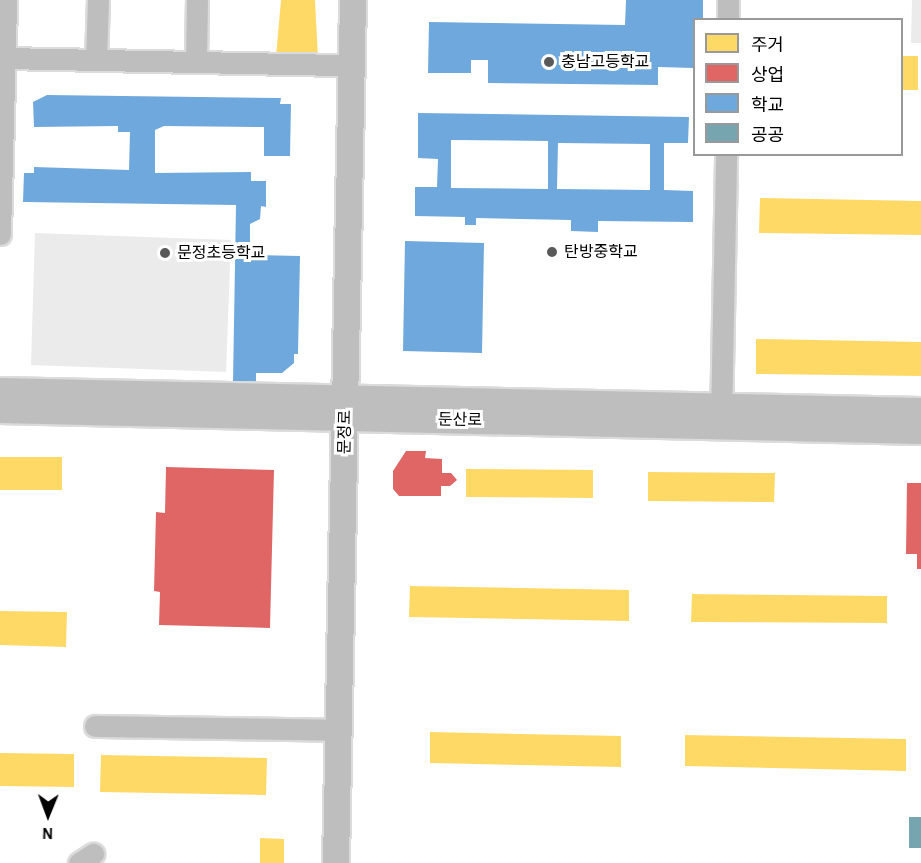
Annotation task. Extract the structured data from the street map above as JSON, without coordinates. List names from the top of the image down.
{
  "streets": {
    "main road": ["둔산로", "문정로"]
  },
  "crossings": [
    ["둔산로", "문정로"]
  ],
  "places": ["충남고등학교", "탄방중학교", "문정초등학교"],
  "legend": [
    "주거",
    "상업",
    "학교",
    "공공"
  ],
  "north": "bottom"
}
